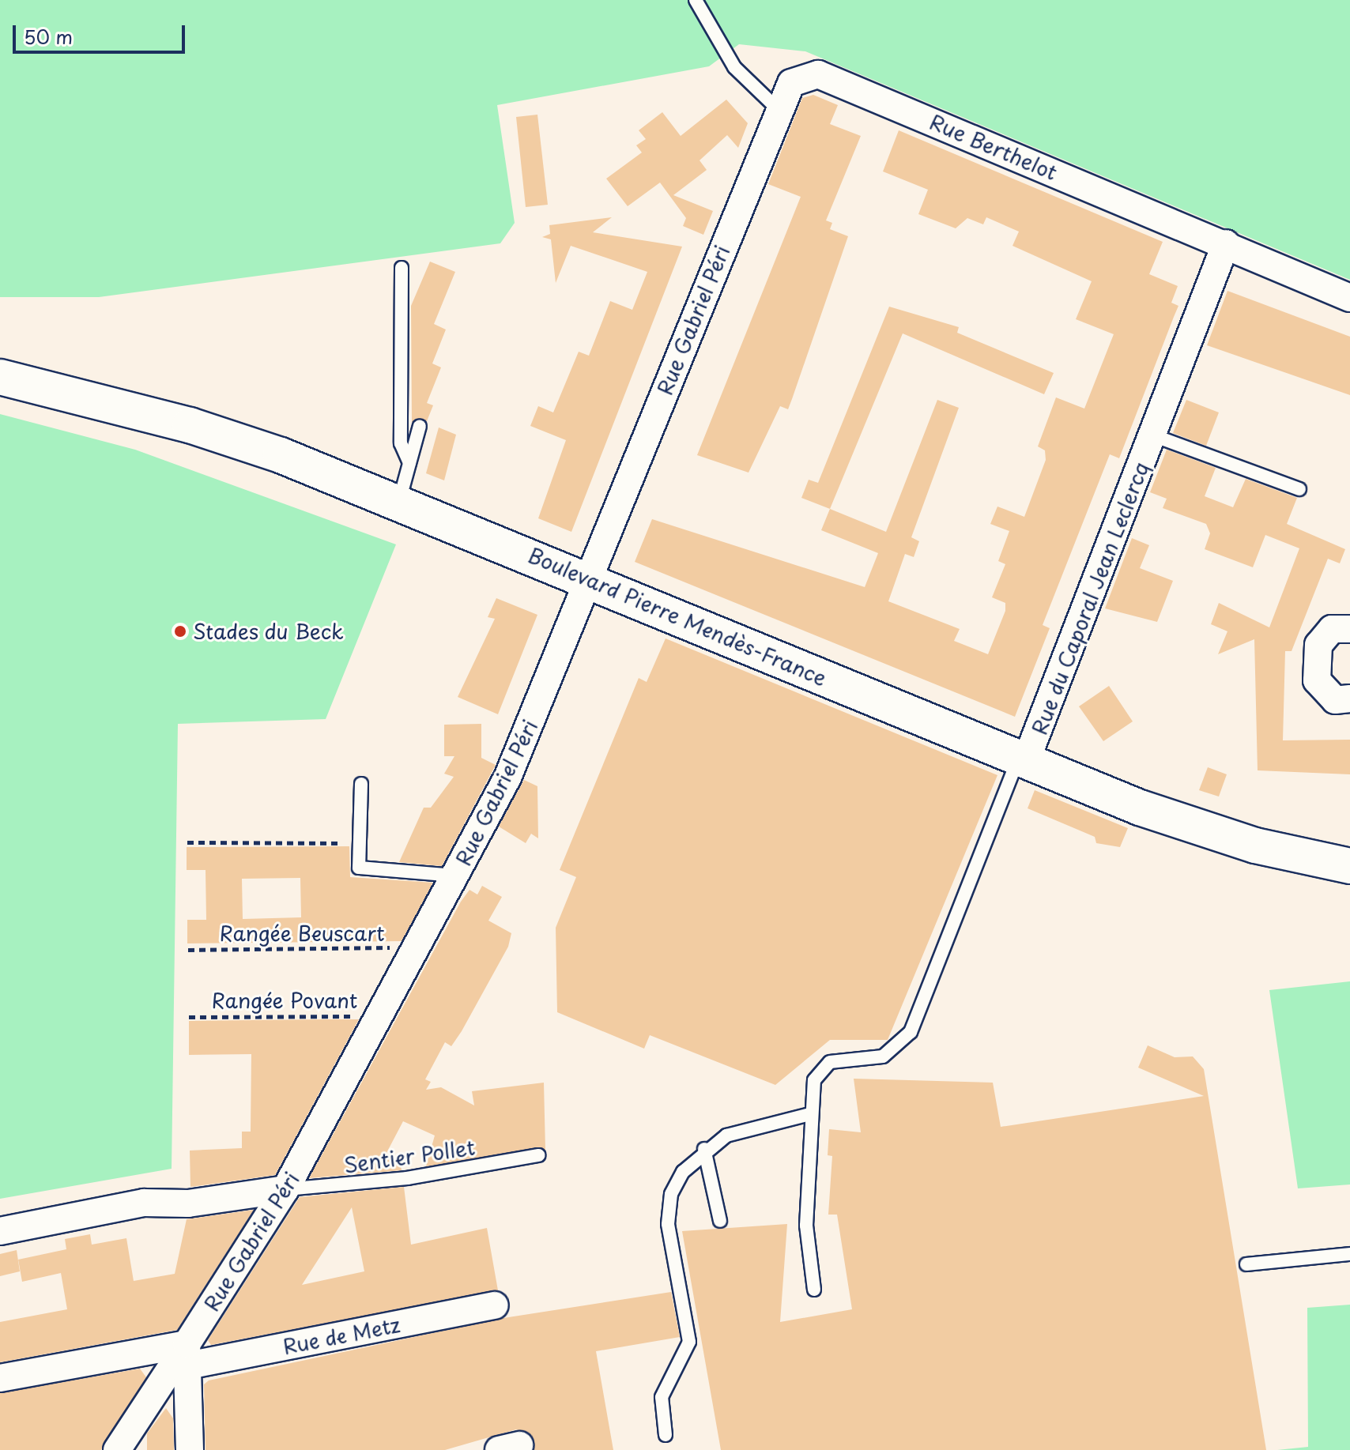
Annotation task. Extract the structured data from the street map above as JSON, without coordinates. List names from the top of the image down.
{
  "streets": {
    "street": [
      "Rue Berthelot",
      "Rue Gabriel Péri",
      "Rue du Caporal Jean Leclercq",
      "Boulevard Pierre Mendès-France",
      "Rue de Metz"
    ],
    "lane": ["Sentier Pollet"],
    "path": ["Rangée Beuscart", "Rangée Povant"]
  },
  "crossings": [
    ["Rue Berthelot", "Rue Gabriel Péri"],
    ["Rue Berthelot", "Rue du Caporal Jean Leclercq"],
    ["Rue Gabriel Péri", "Boulevard Pierre Mendès-France"],
    ["Rue Gabriel Péri", "Rangée Beuscart"],
    ["Rue Gabriel Péri", "Rangée Povant"],
    ["Rue Gabriel Péri", "Sentier Pollet"],
    ["Rue Gabriel Péri", "Rue de Metz"],
    ["Rue du Caporal Jean Leclercq", "Boulevard Pierre Mendès-France"]
  ],
  "places": ["Stades du Beck"],
  "scale_bar": "50 m"
}
